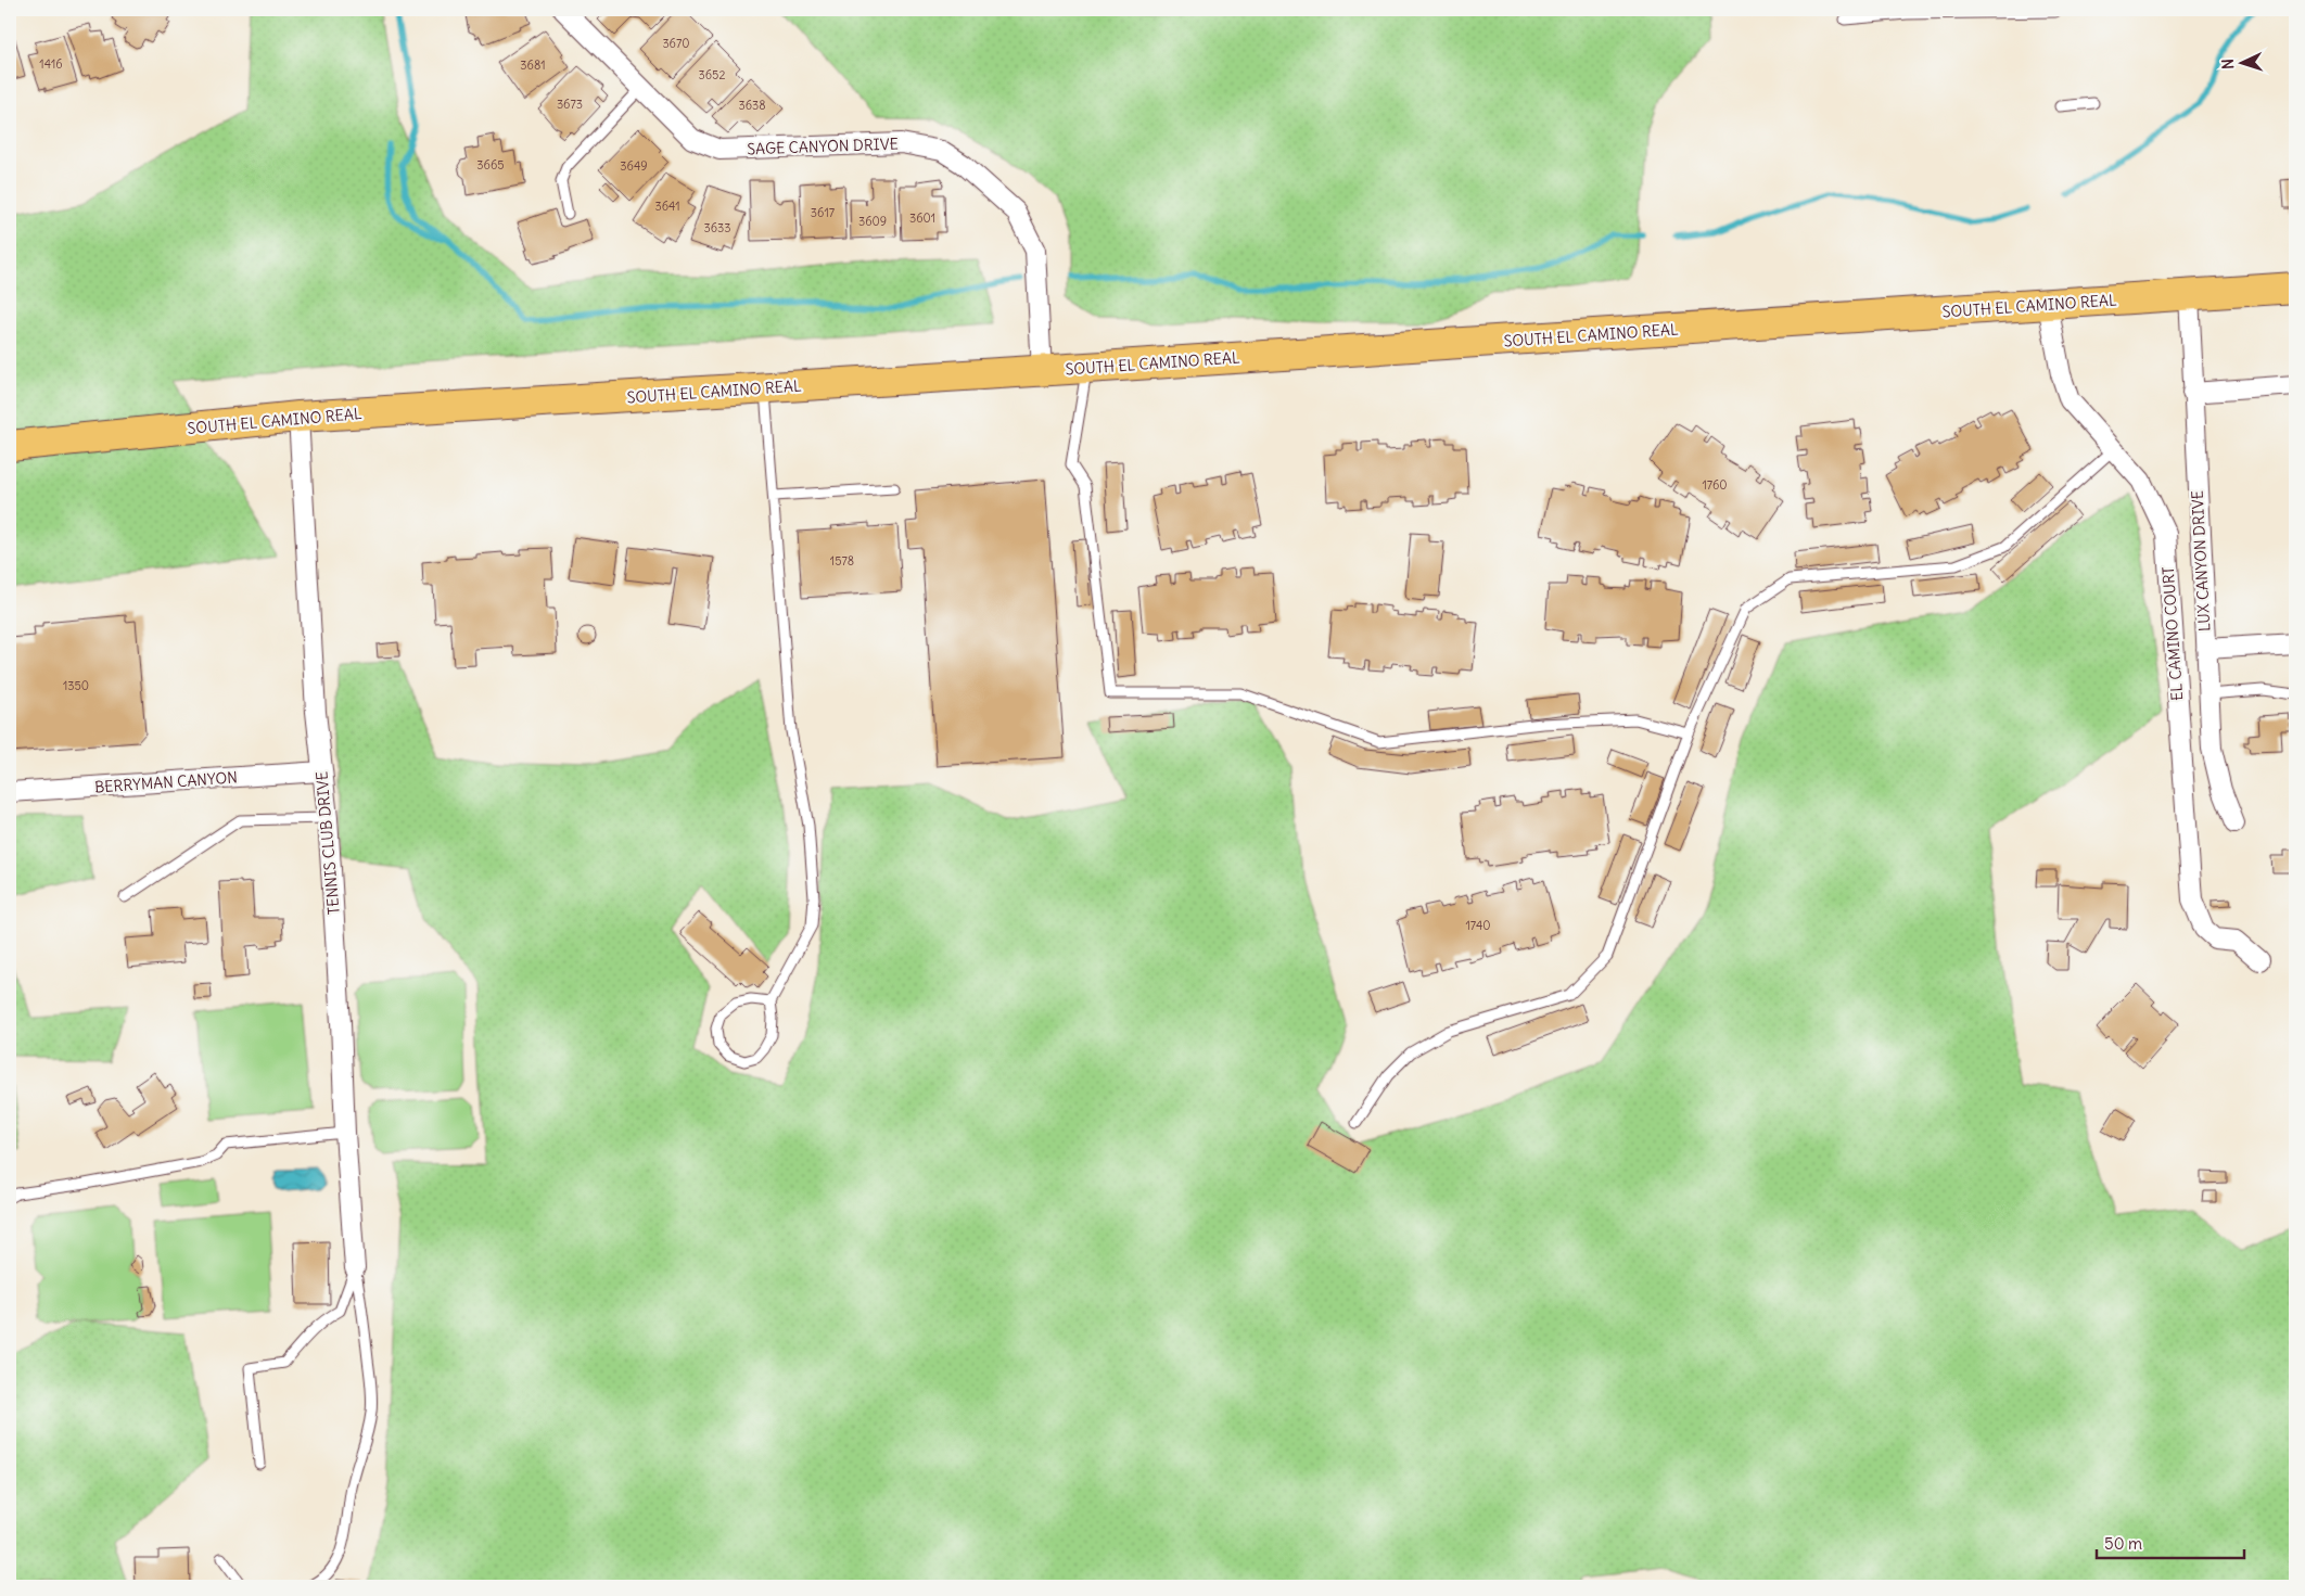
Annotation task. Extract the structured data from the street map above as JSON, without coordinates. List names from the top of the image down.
{
  "streets": {
    "main road": ["SOUTH EL CAMINO REAL"],
    "street": [
      "SAGE CANYON DRIVE",
      "LUX CANYON DRIVE",
      "EL CAMINO COURT",
      "BERRYMAN CANYON",
      "TENNIS CLUB DRIVE"
    ]
  },
  "crossings": [
    ["SAGE CANYON DRIVE", "SOUTH EL CAMINO REAL"],
    ["SOUTH EL CAMINO REAL", "LUX CANYON DRIVE"],
    ["SOUTH EL CAMINO REAL", "EL CAMINO COURT"],
    ["SOUTH EL CAMINO REAL", "TENNIS CLUB DRIVE"],
    ["BERRYMAN CANYON", "TENNIS CLUB DRIVE"]
  ],
  "house_numbers": [
    "3670",
    "1416",
    "3681",
    "3652",
    "3673",
    "3638",
    "3665",
    "3649",
    "3641",
    "3617",
    "3601",
    "3609",
    "3633",
    "1760",
    "1578",
    "1350",
    "1740"
  ],
  "scale_bar": "50 m",
  "north": "left"
}
